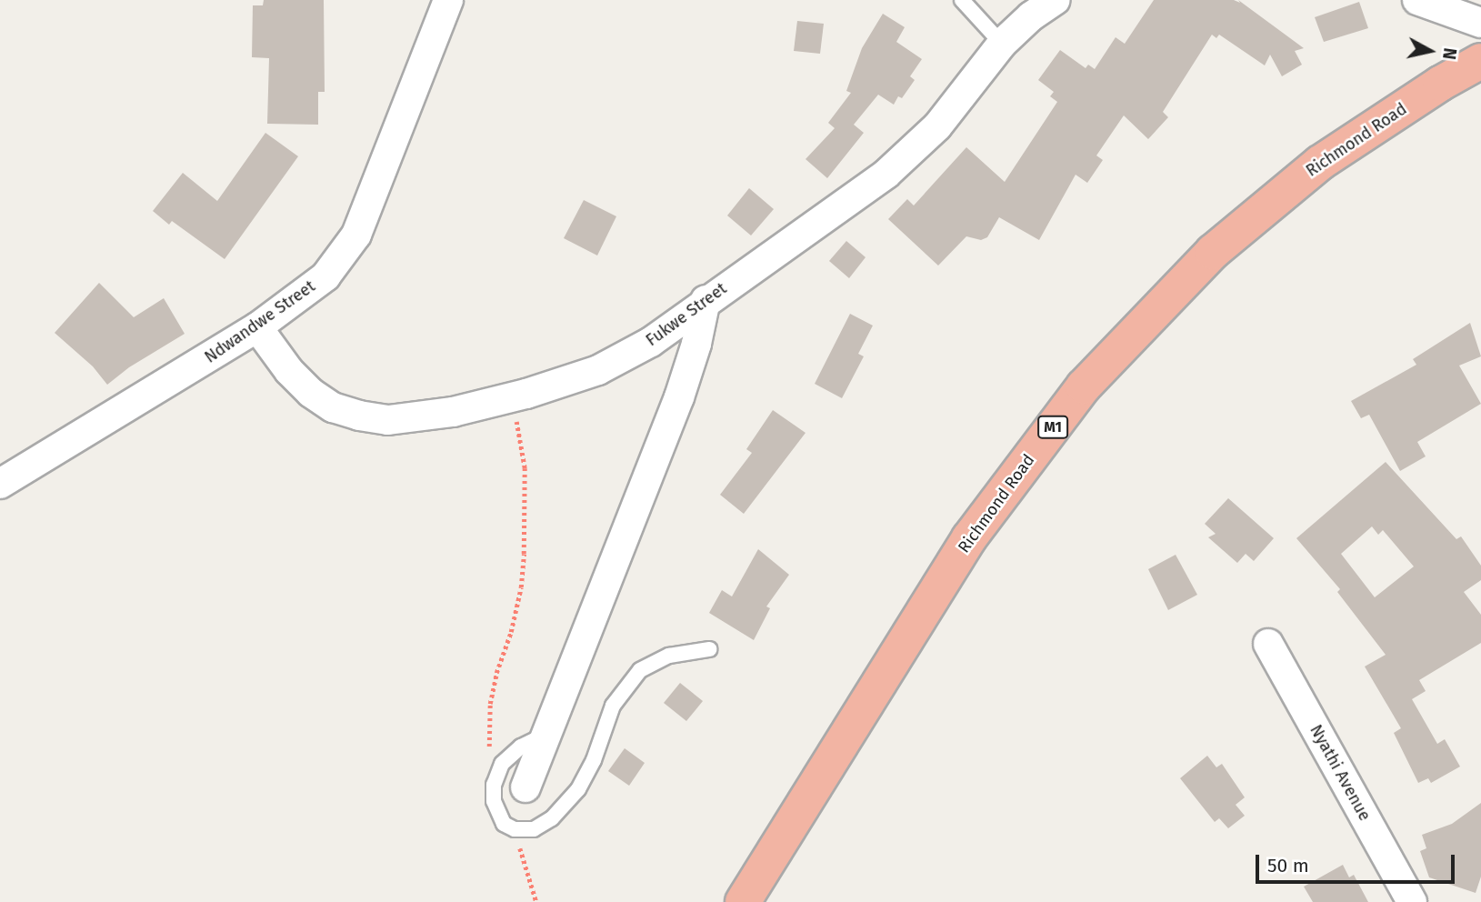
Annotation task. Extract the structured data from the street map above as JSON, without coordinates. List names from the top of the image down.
{
  "streets": {
    "highway": ["Richmond Road", "M1"],
    "street": ["Fukwe Street", "Ndwandwe Street", "Nyathi Avenue"]
  },
  "crossings": [
    ["Fukwe Street", "Ndwandwe Street"]
  ],
  "scale_bar": "50 m",
  "north": "right"
}
